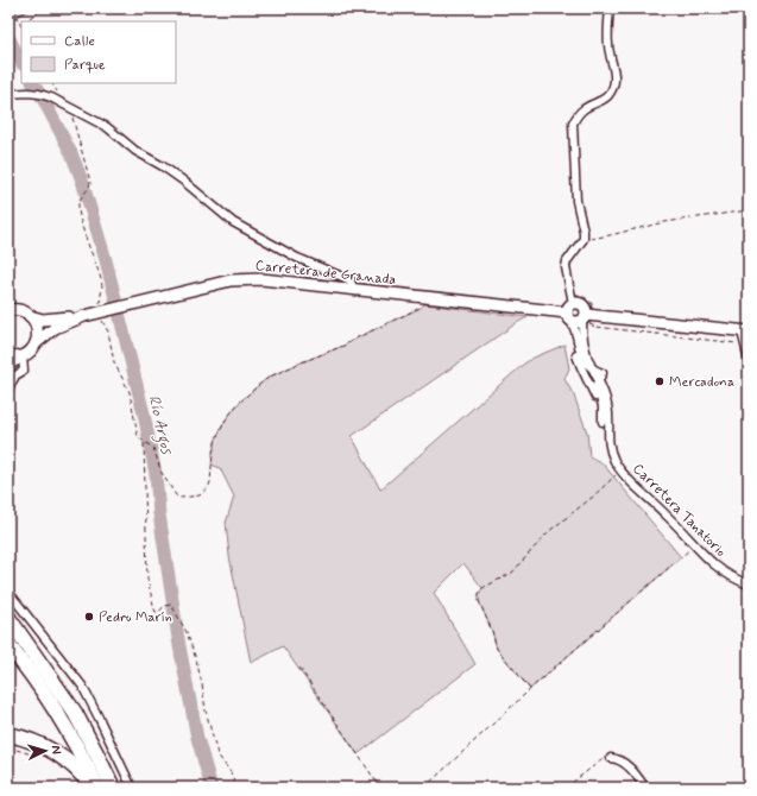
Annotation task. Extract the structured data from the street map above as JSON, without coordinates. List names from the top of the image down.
{
  "streets": {
    "main road": ["Carretera de Granada"],
    "street": ["Carretera Tanatorio"]
  },
  "water": ["Río Argos"],
  "places": ["Mercadona", "Pedro Marín"],
  "legend": ["Calle", "Parque"],
  "north": "right"
}
